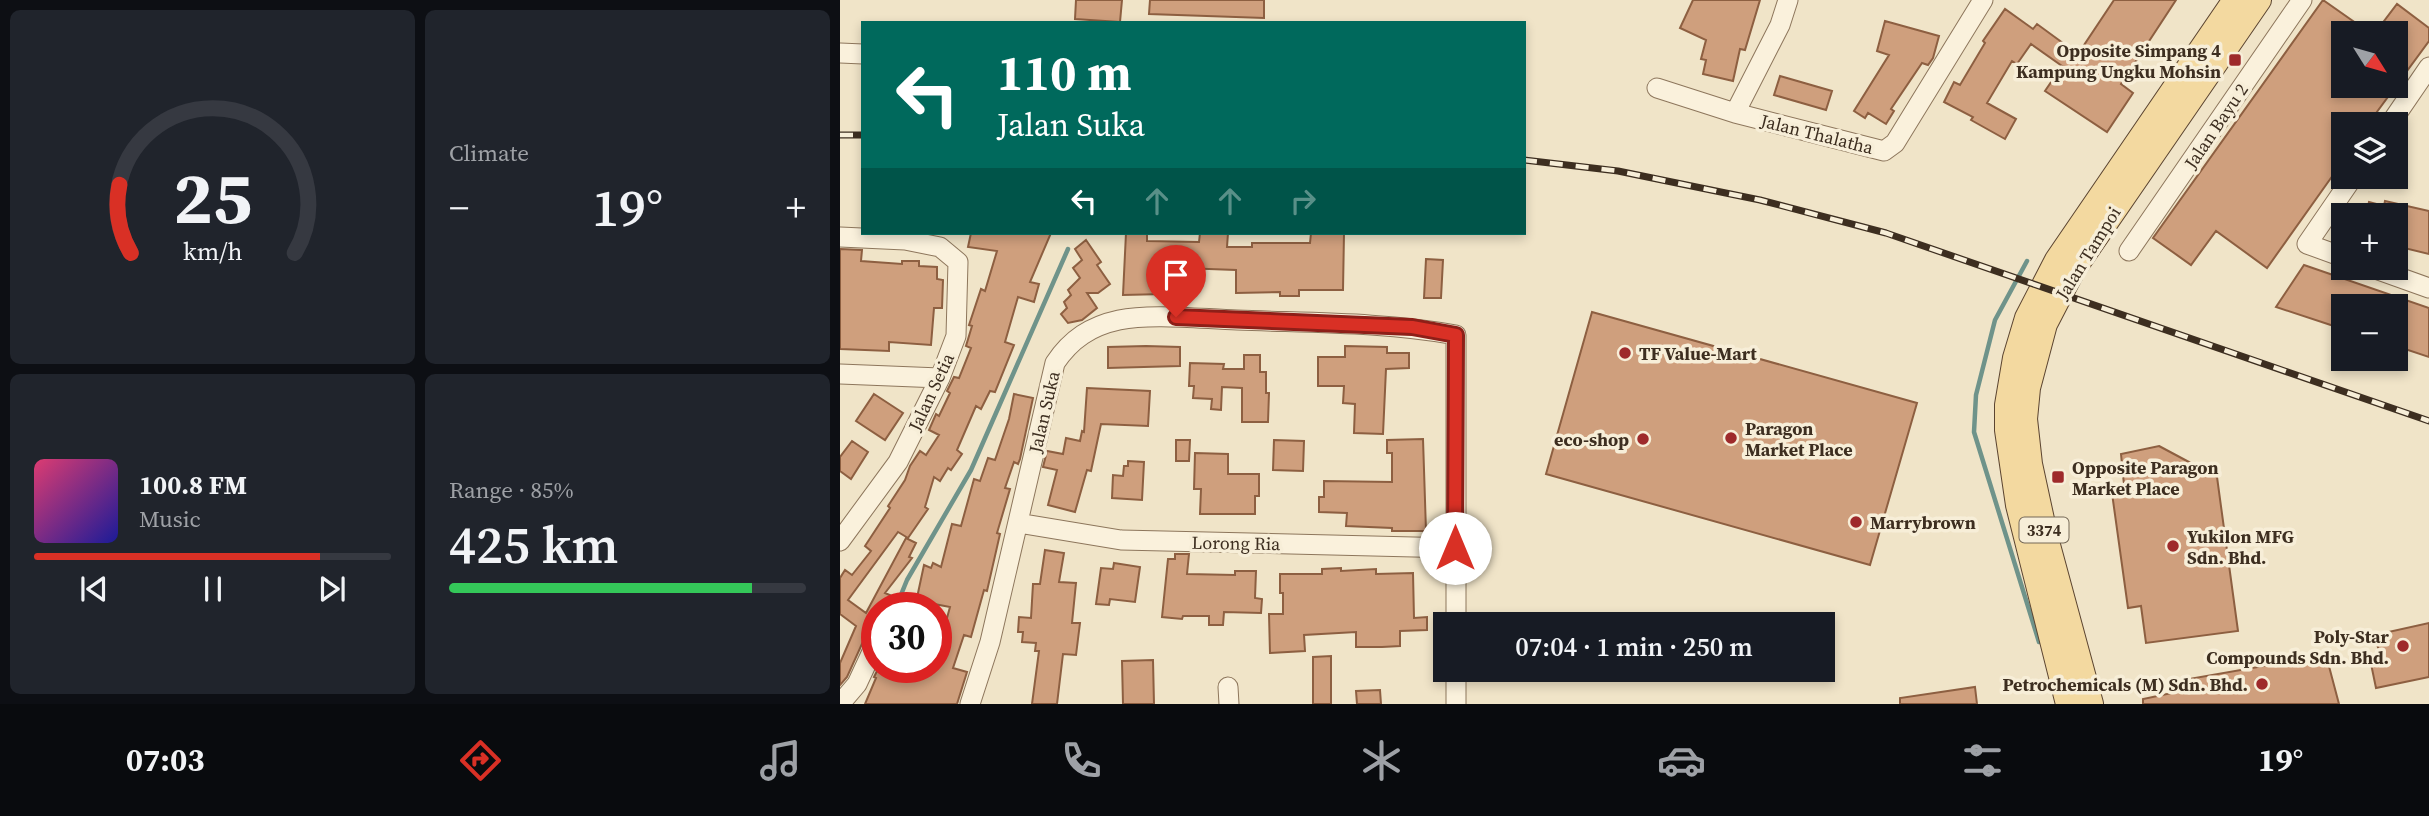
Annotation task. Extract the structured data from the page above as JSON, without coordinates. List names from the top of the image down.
{
  "streets": {
    "main road": ["Jalan Tampoi", "3374"],
    "street": [
      "Jalan Bayu 2",
      "Jalan Thalatha",
      "Jalan Setia",
      "Jalan Suka",
      "Lorong Ria"
    ]
  },
  "crossings": [
    ["Jalan Suka", "Lorong Ria"]
  ],
  "places": {
    "transit": ["Opposite Simpang 4 Kampung Ungku Mohsin", "Opposite Paragon Market Place"],
    "other": [
      "TF Value-Mart",
      "Paragon Market Place",
      "eco-shop",
      "Marrybrown",
      "Yukilon MFG Sdn. Bhd.",
      "Poly-Star Compounds Sdn. Bhd.",
      "Petrochemicals (M) Sdn. Bhd."
    ]
  },
  "north": "bottom right",
  "page": {
    "tile": [
      "Climate",
      ["Range · 85%", "425 km"]
    ],
    "map_buttons": ["+", "−"],
    "turn": ["110 m", "Jalan Suka"],
    "heat": ["−", "19°", "+"],
    "song": ["100.8 FM", "Music"],
    "limit": "30",
    "trip": "07:04 · 1 min · 250 m",
    "tabs": ["07:03", "19°"],
    "gauge": ["25", "km/h"]
  }
}
